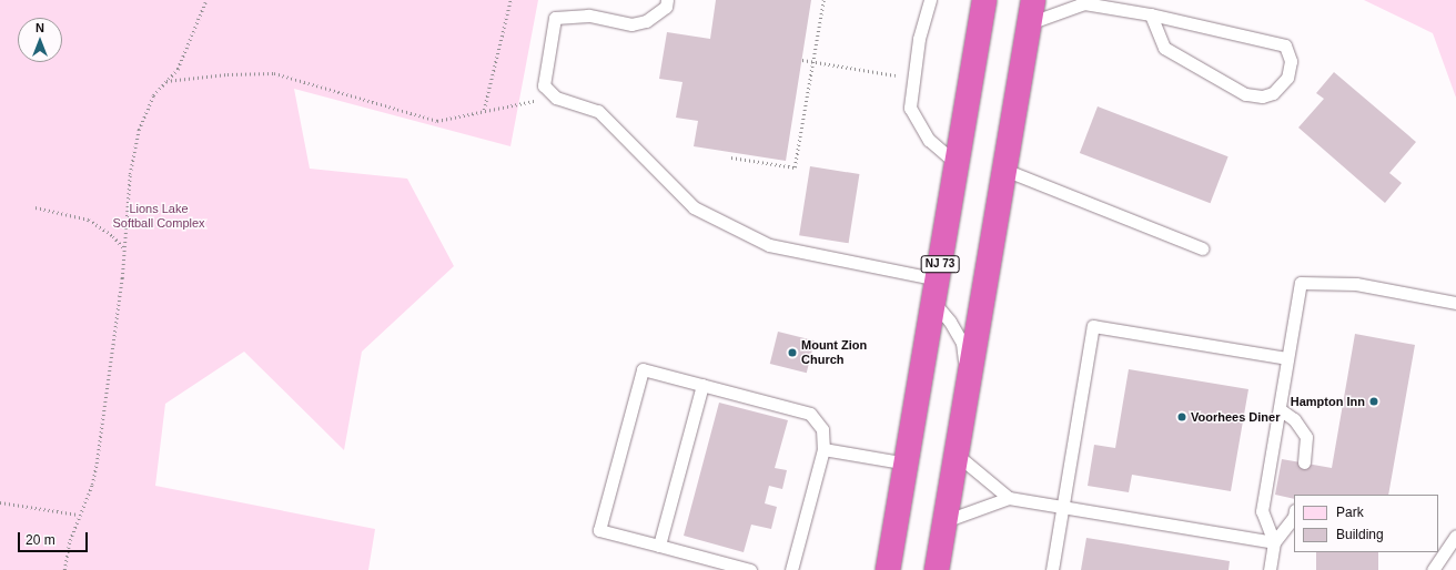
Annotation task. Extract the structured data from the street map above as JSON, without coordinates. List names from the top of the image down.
{
  "streets": {
    "highway": ["NJ 73"]
  },
  "parks": ["Lions Lake Softball Complex"],
  "places": ["Mount Zion Church", "Hampton Inn", "Voorhees Diner"],
  "legend": ["Park", "Building"],
  "scale_bar": "20 m",
  "north": "top"
}
